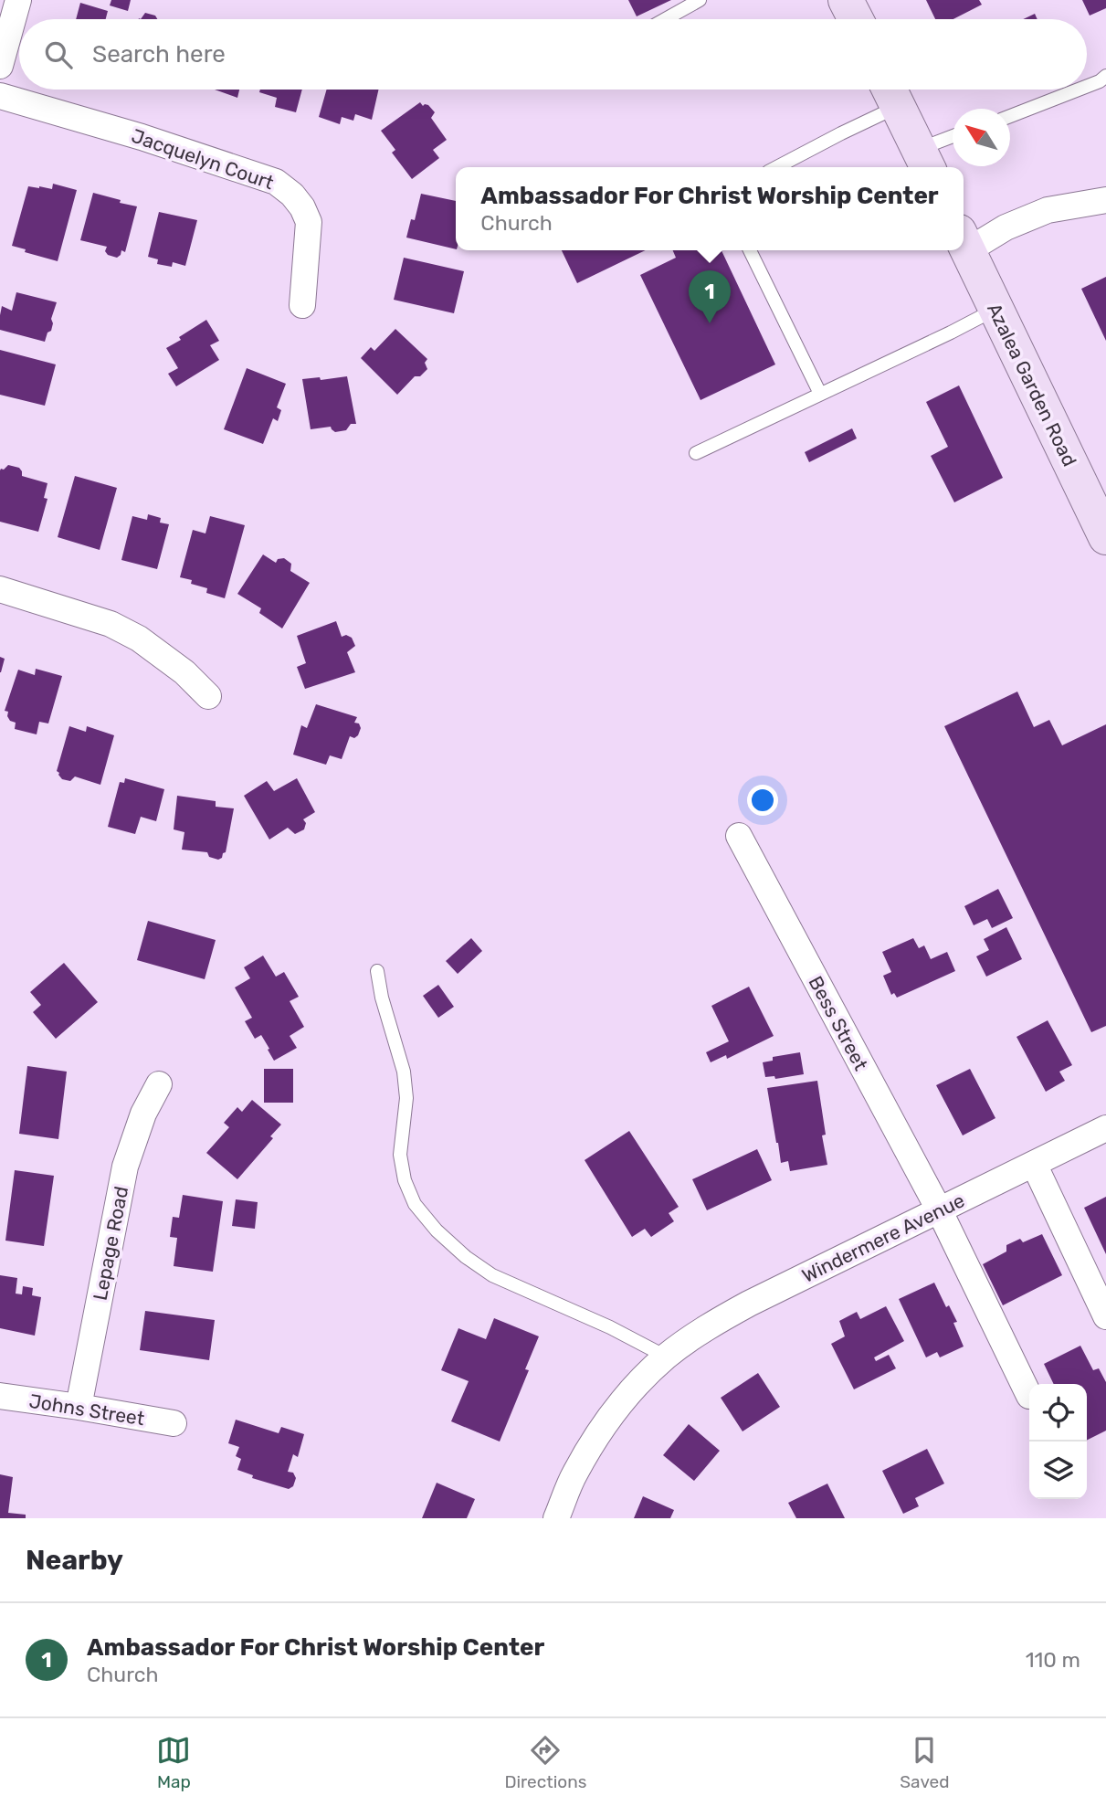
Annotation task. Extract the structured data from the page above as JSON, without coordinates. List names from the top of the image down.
{
  "streets": {
    "main road": ["Azalea Garden Road"],
    "street": [
      "Jacquelyn Court",
      "Bess Street",
      "Windermere Avenue",
      "Lepage Road",
      "Johns Street"
    ]
  },
  "crossings": [
    ["Bess Street", "Windermere Avenue"],
    ["Lepage Road", "Johns Street"]
  ],
  "north": "top left",
  "page": {
    "search": "Search here",
    "popup": ["Ambassador For Christ Worship Center", "Church"],
    "pins": "1",
    "heading": "Nearby",
    "list": [
      {
        "mark": "1",
        "name": "Ambassador For Christ Worship Center",
        "note": "Church",
        "value": "110 m"
      }
    ],
    "nav": ["Map", "Directions", "Saved"]
  }
}
